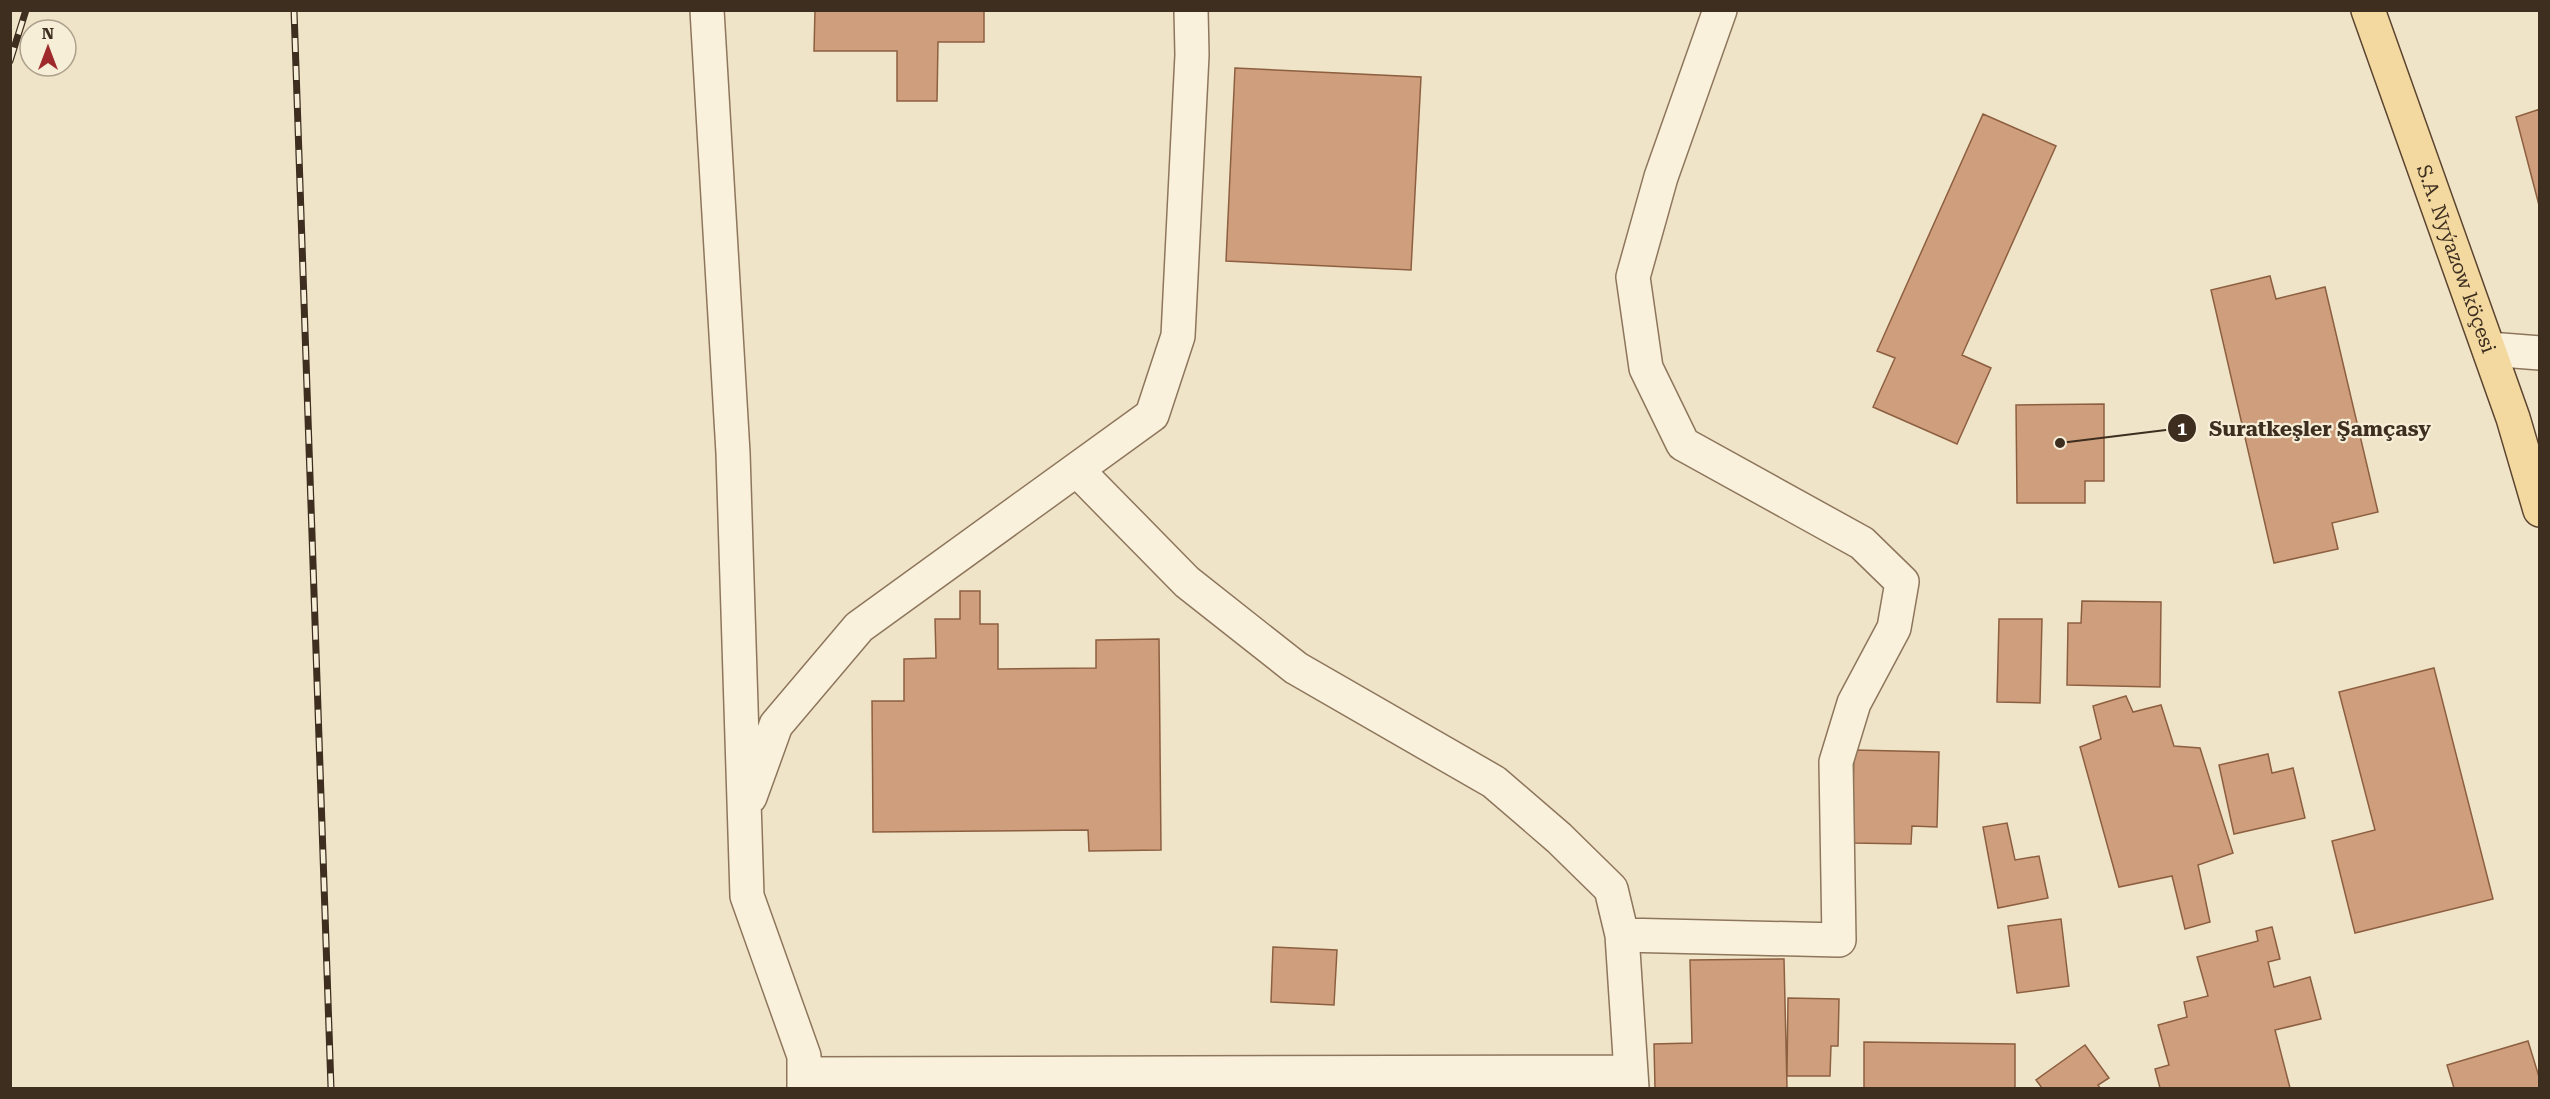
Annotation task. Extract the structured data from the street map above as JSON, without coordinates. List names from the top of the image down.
{
  "streets": {
    "main road": ["S.A. Nyýazow köçesi"]
  },
  "places": ["Suratkeşler Şamçasy"],
  "north": "top"
}
